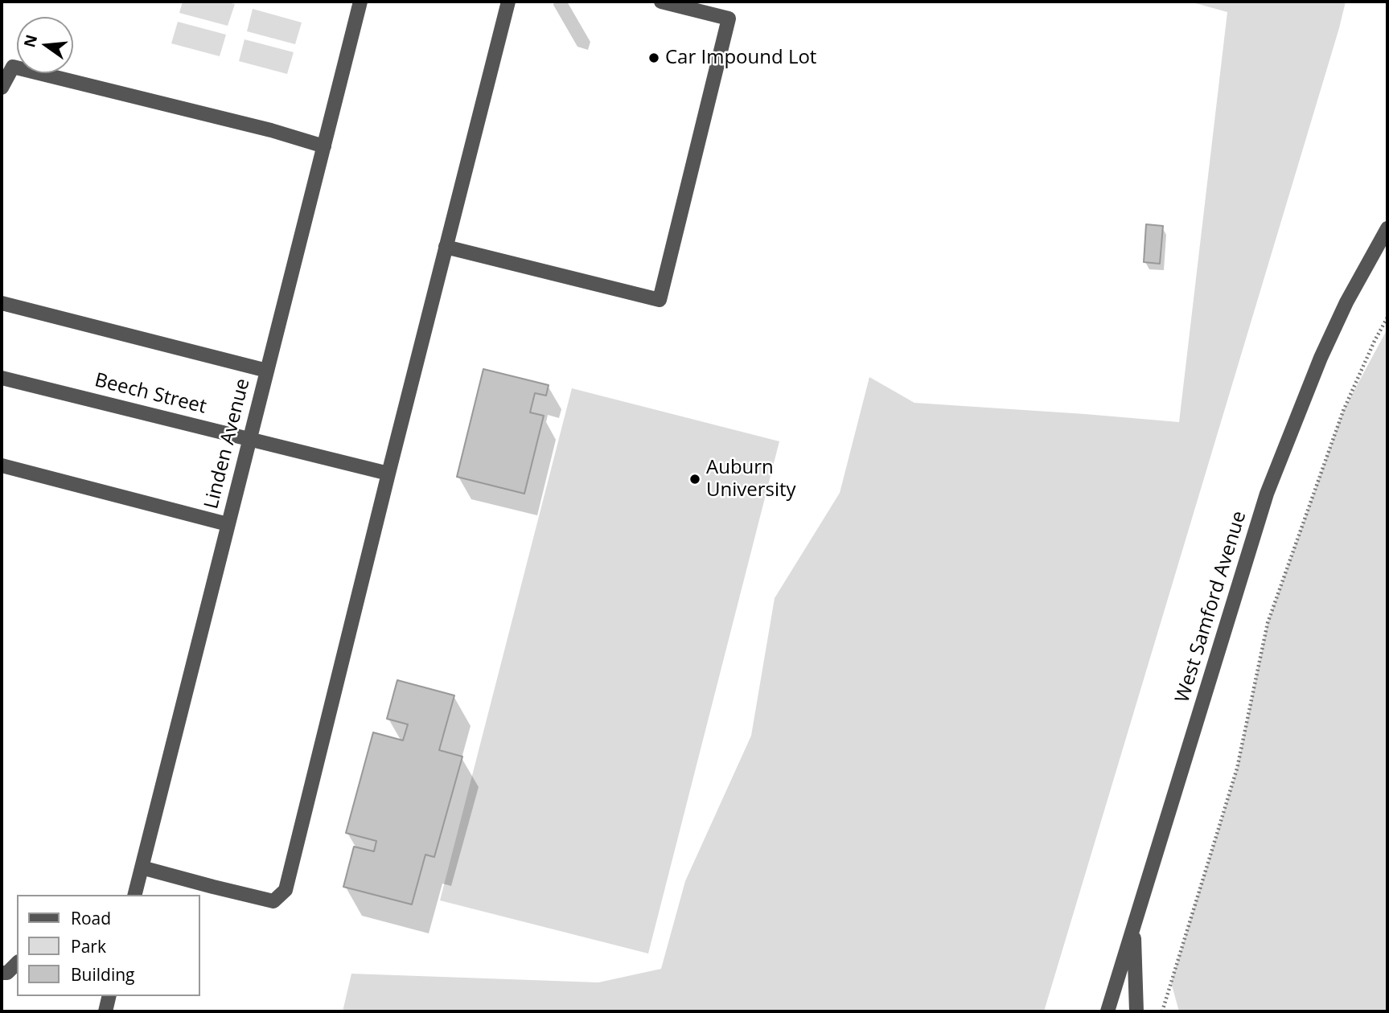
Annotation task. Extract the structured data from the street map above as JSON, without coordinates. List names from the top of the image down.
{
  "streets": {
    "street": ["Beech Street", "Linden Avenue", "West Samford Avenue"]
  },
  "crossings": [
    ["Beech Street", "Linden Avenue"]
  ],
  "places": ["Car Impound Lot", "Auburn University"],
  "legend": ["Road", "Park", "Building"],
  "north": "left"
}
